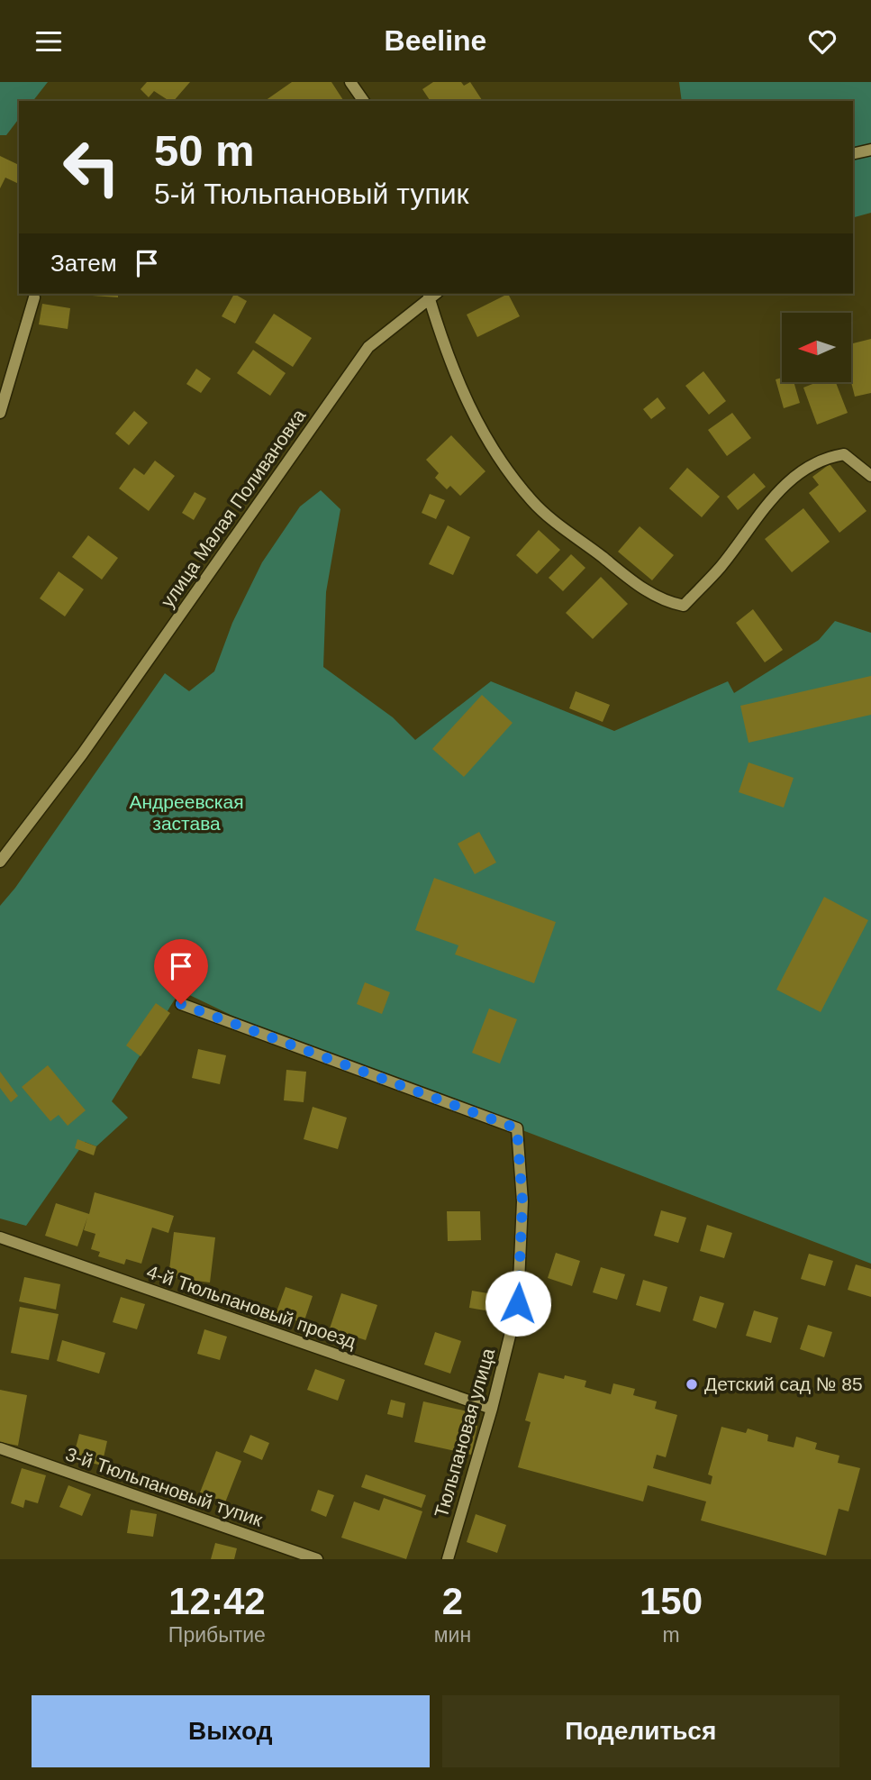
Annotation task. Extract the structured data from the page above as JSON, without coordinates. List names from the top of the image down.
{
  "streets": {
    "street": [
      "улица Малая Поливановка",
      "4-й Тюльпановый проезд",
      "Тюльпановая улица",
      "3-й Тюльпановый тупик"
    ]
  },
  "crossings": [
    ["4-й Тюльпановый проезд", "Тюльпановая улица"]
  ],
  "parks": ["Андреевская застава"],
  "places": ["Детский сад № 85"],
  "north": "left",
  "page": {
    "header": "Beeline",
    "turn": ["50 m", "5-й Тюльпановый тупик"],
    "then": "Затем",
    "eta": [
      "12:42",
      "Прибытие",
      "2",
      "мин",
      "150",
      "m"
    ],
    "buttons": ["Выход", "Поделиться"]
  }
}
